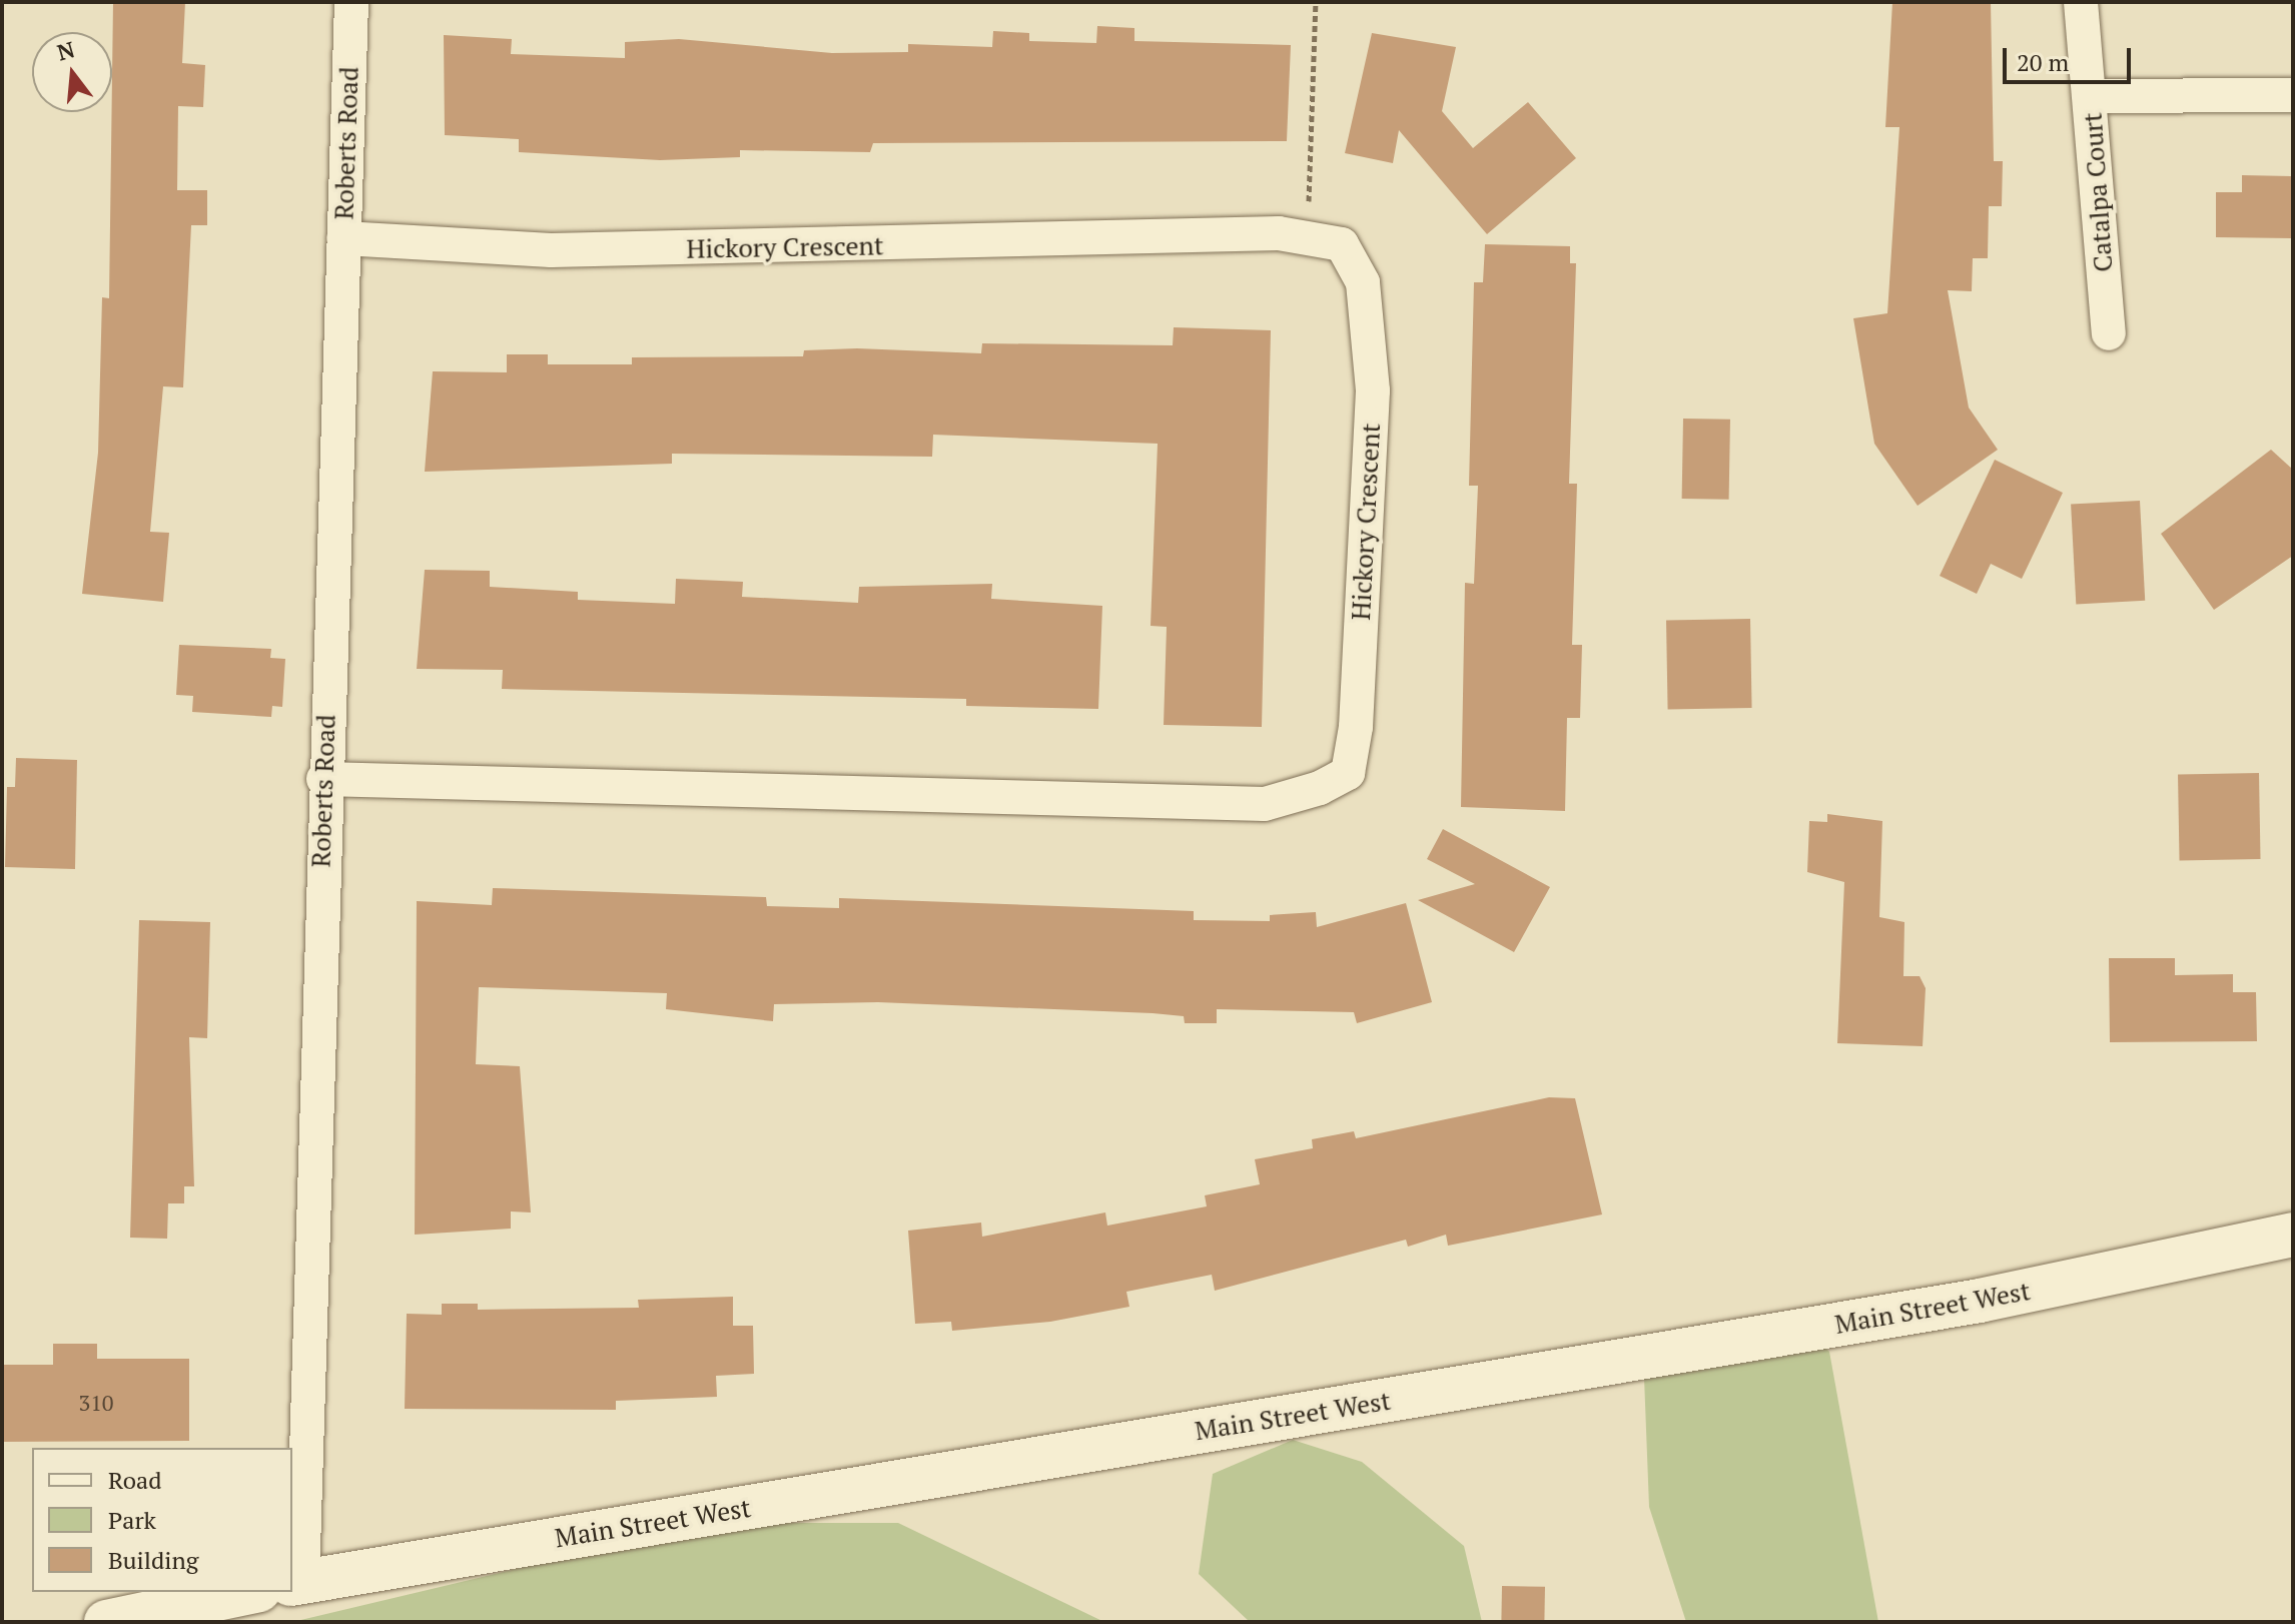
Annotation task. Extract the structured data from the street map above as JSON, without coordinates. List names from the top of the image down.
{
  "streets": {
    "main road": ["Main Street West"],
    "street": ["Roberts Road", "Catalpa Court", "Hickory Crescent"]
  },
  "crossings": [
    ["Roberts Road", "Hickory Crescent"],
    ["Roberts Road", "Main Street West"]
  ],
  "house_numbers": ["310"],
  "legend": ["Road", "Park", "Building"],
  "scale_bar": "20 m",
  "north": "top"
}
